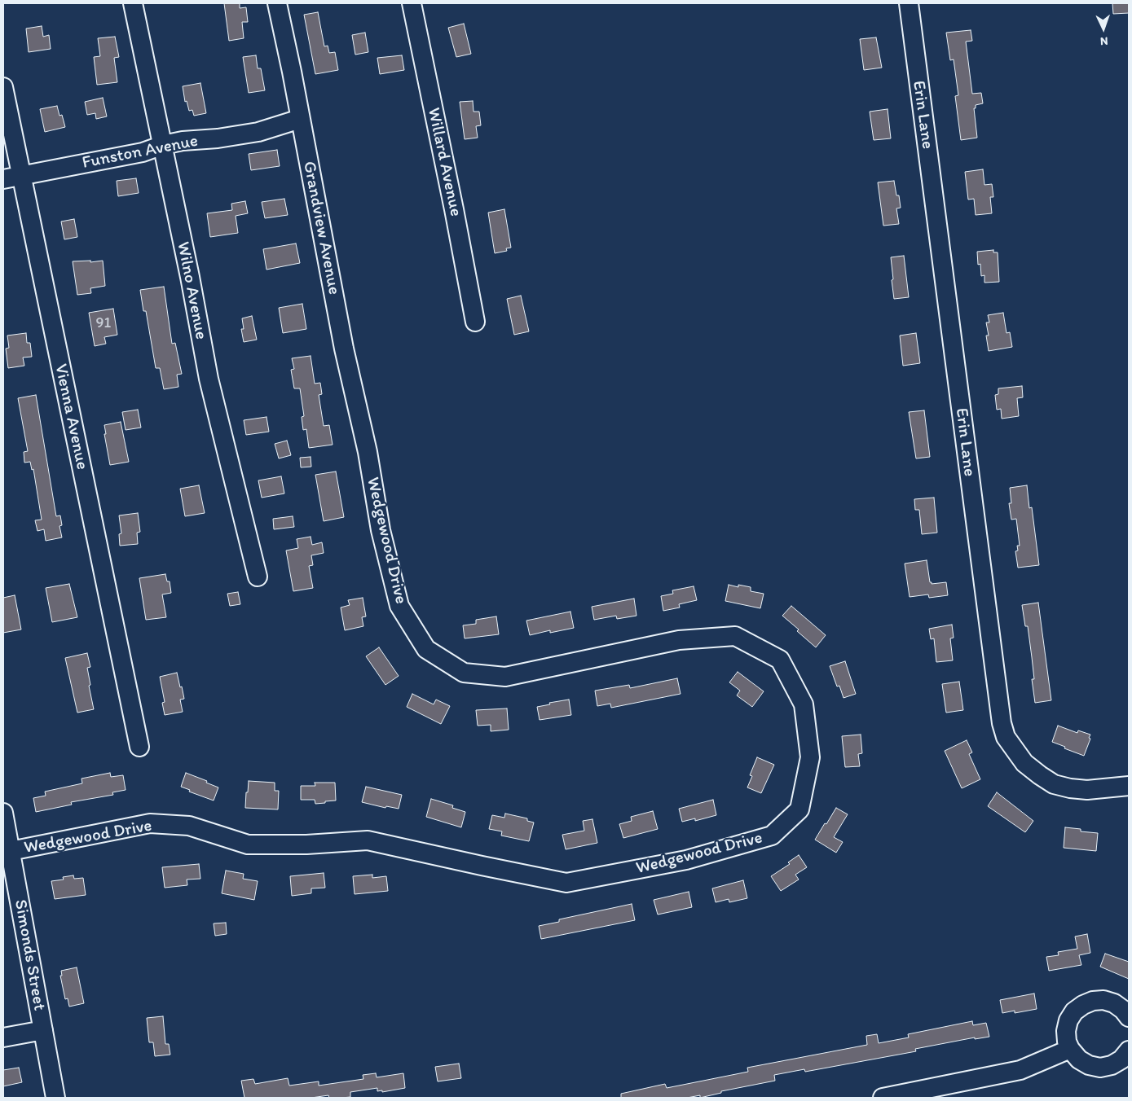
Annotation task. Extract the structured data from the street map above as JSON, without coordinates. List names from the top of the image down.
{
  "streets": {
    "street": [
      "Erin Lane",
      "Funston Avenue",
      "Willard Avenue",
      "Grandview Avenue",
      "Wilno Avenue",
      "Vienna Avenue",
      "Wedgewood Drive",
      "Simonds Street"
    ]
  },
  "crossings": [
    ["Funston Avenue", "Grandview Avenue"],
    ["Funston Avenue", "Wilno Avenue"],
    ["Funston Avenue", "Vienna Avenue"],
    ["Grandview Avenue", "Wedgewood Drive"],
    ["Wedgewood Drive", "Simonds Street"]
  ],
  "house_numbers": ["91"],
  "north": "bottom"
}
